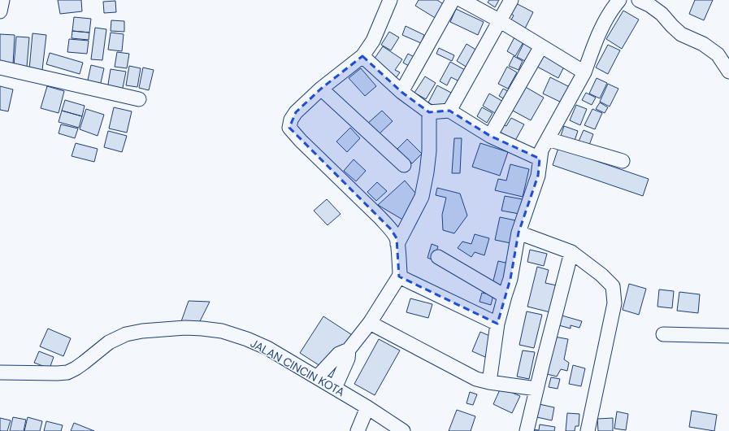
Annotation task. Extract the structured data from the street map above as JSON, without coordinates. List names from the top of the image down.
{
  "streets": {
    "street": ["JALAN CINCIN KOTA"]
  }
}
